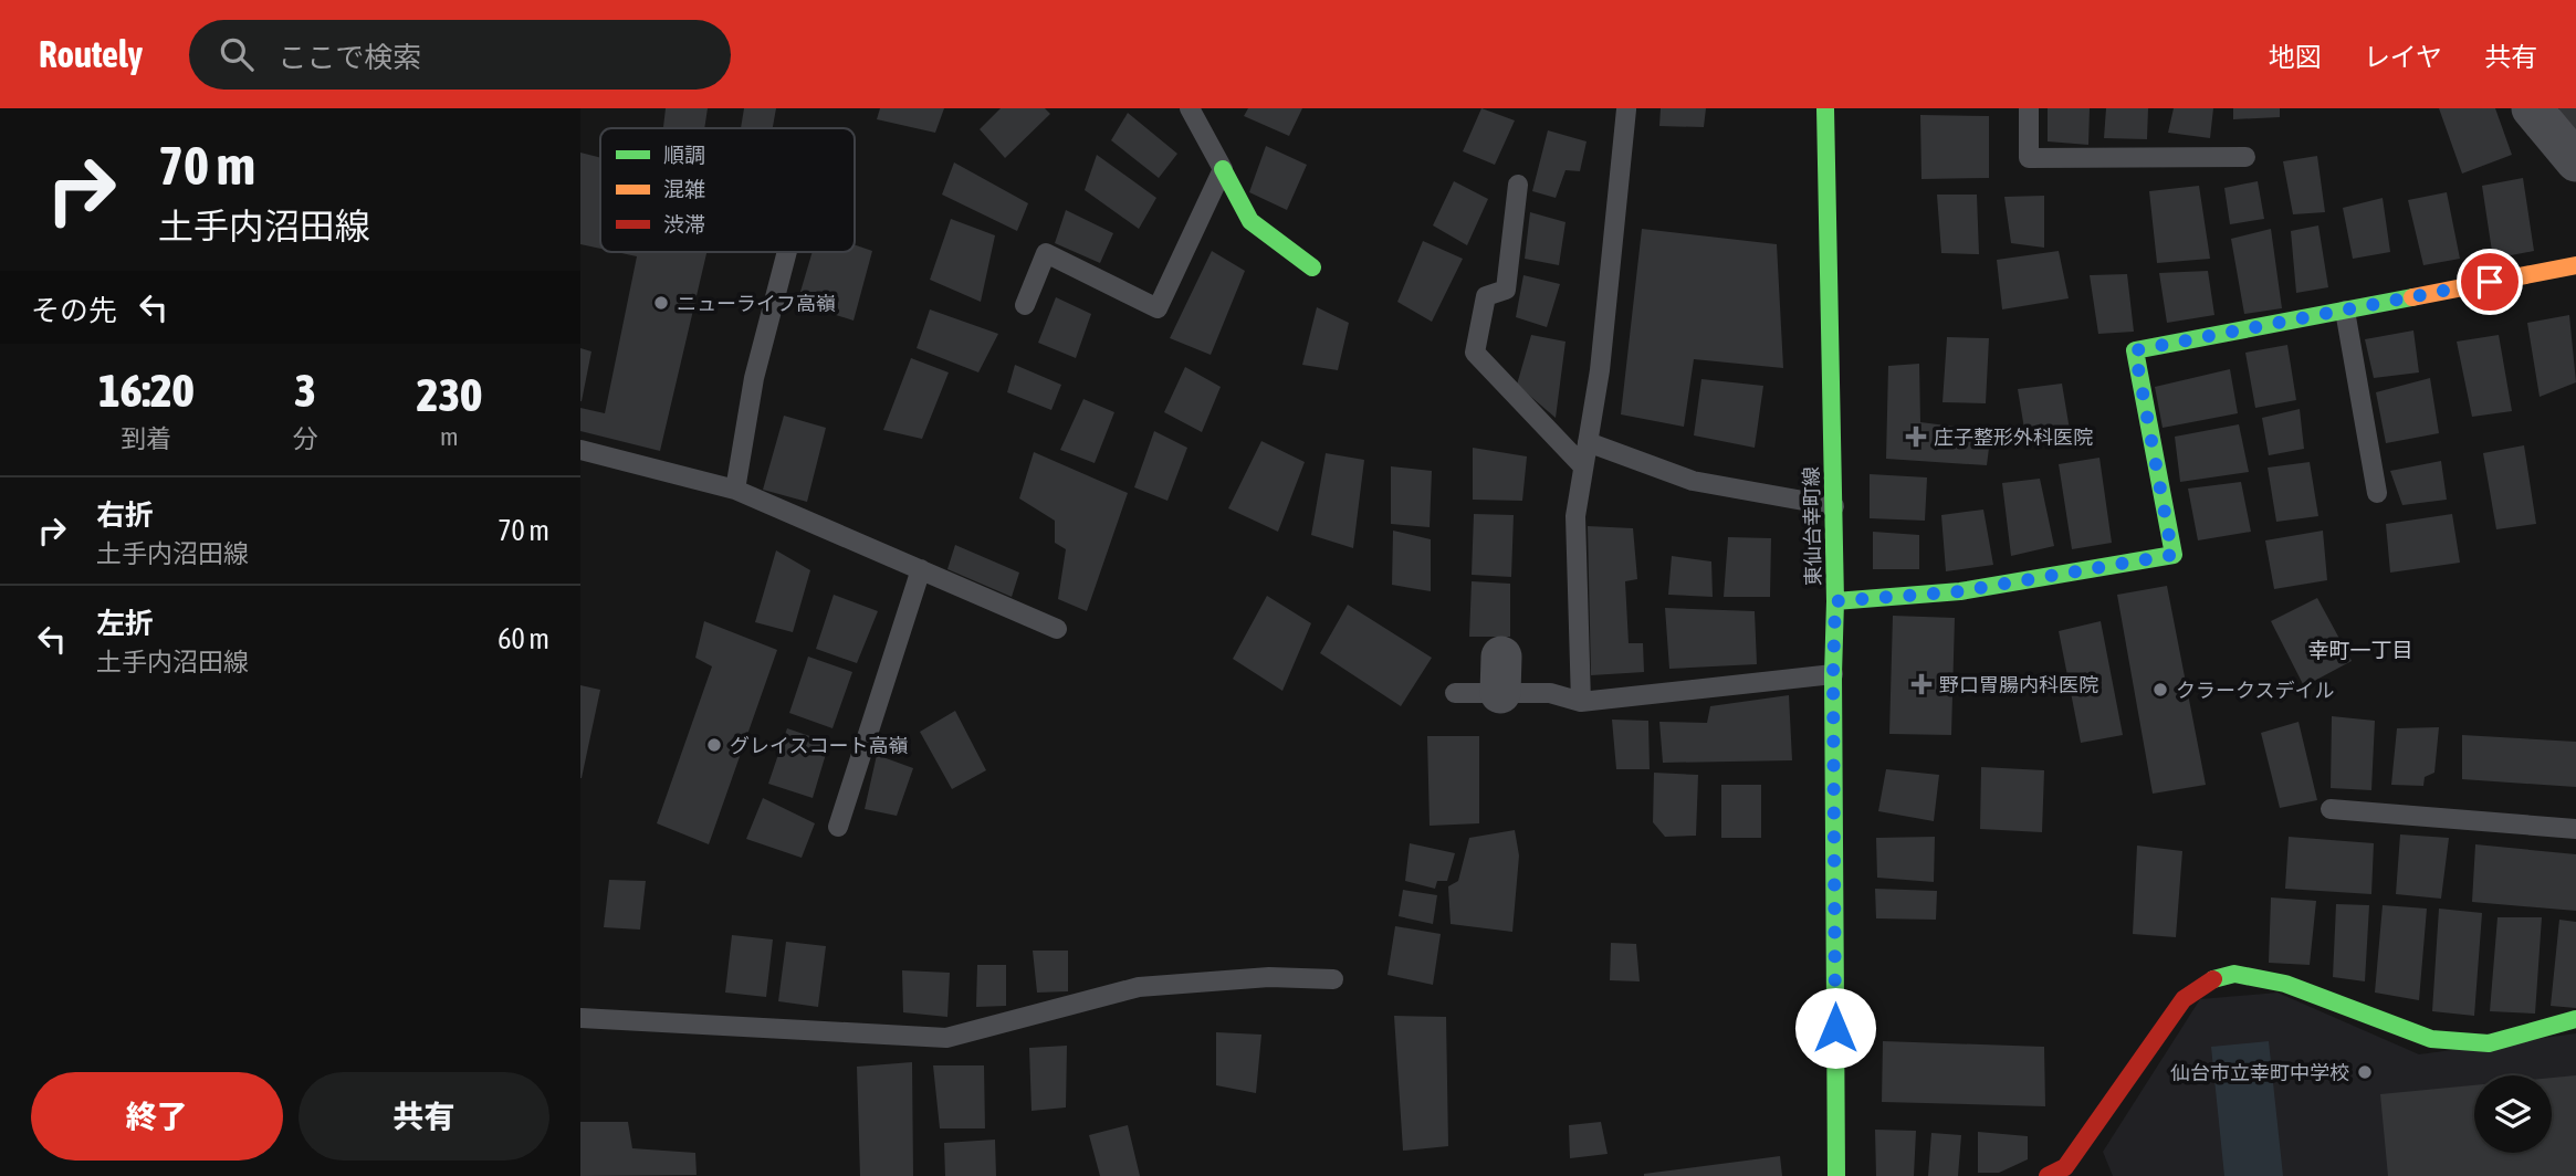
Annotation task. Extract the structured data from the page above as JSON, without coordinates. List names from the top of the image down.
{
  "streets": {
    "street": ["東仙台幸町線"]
  },
  "districts": ["幸町一丁目"],
  "places": {
    "other": [
      "ニューライフ高嶺",
      "クラークスデイル",
      "グレイスコート高嶺",
      "仙台市立幸町中学校"
    ],
    "health": ["庄子整形外科医院", "野口胃腸内科医院"]
  },
  "legend": ["順調", "混雑", "渋滞"],
  "page": {
    "header": "Routely",
    "search": "ここで検索",
    "nav": ["地図", "レイヤ", "共有"],
    "turn": ["70 m", "土手内沼田線"],
    "then": "その先",
    "eta": [
      "16:20",
      "到着",
      "3",
      "分",
      "230",
      "m"
    ],
    "list": [
      {
        "name": "右折",
        "note": "土手内沼田線",
        "value": "70 m"
      },
      {
        "name": "左折",
        "note": "土手内沼田線",
        "value": "60 m"
      }
    ],
    "buttons": ["終了", "共有"]
  }
}
